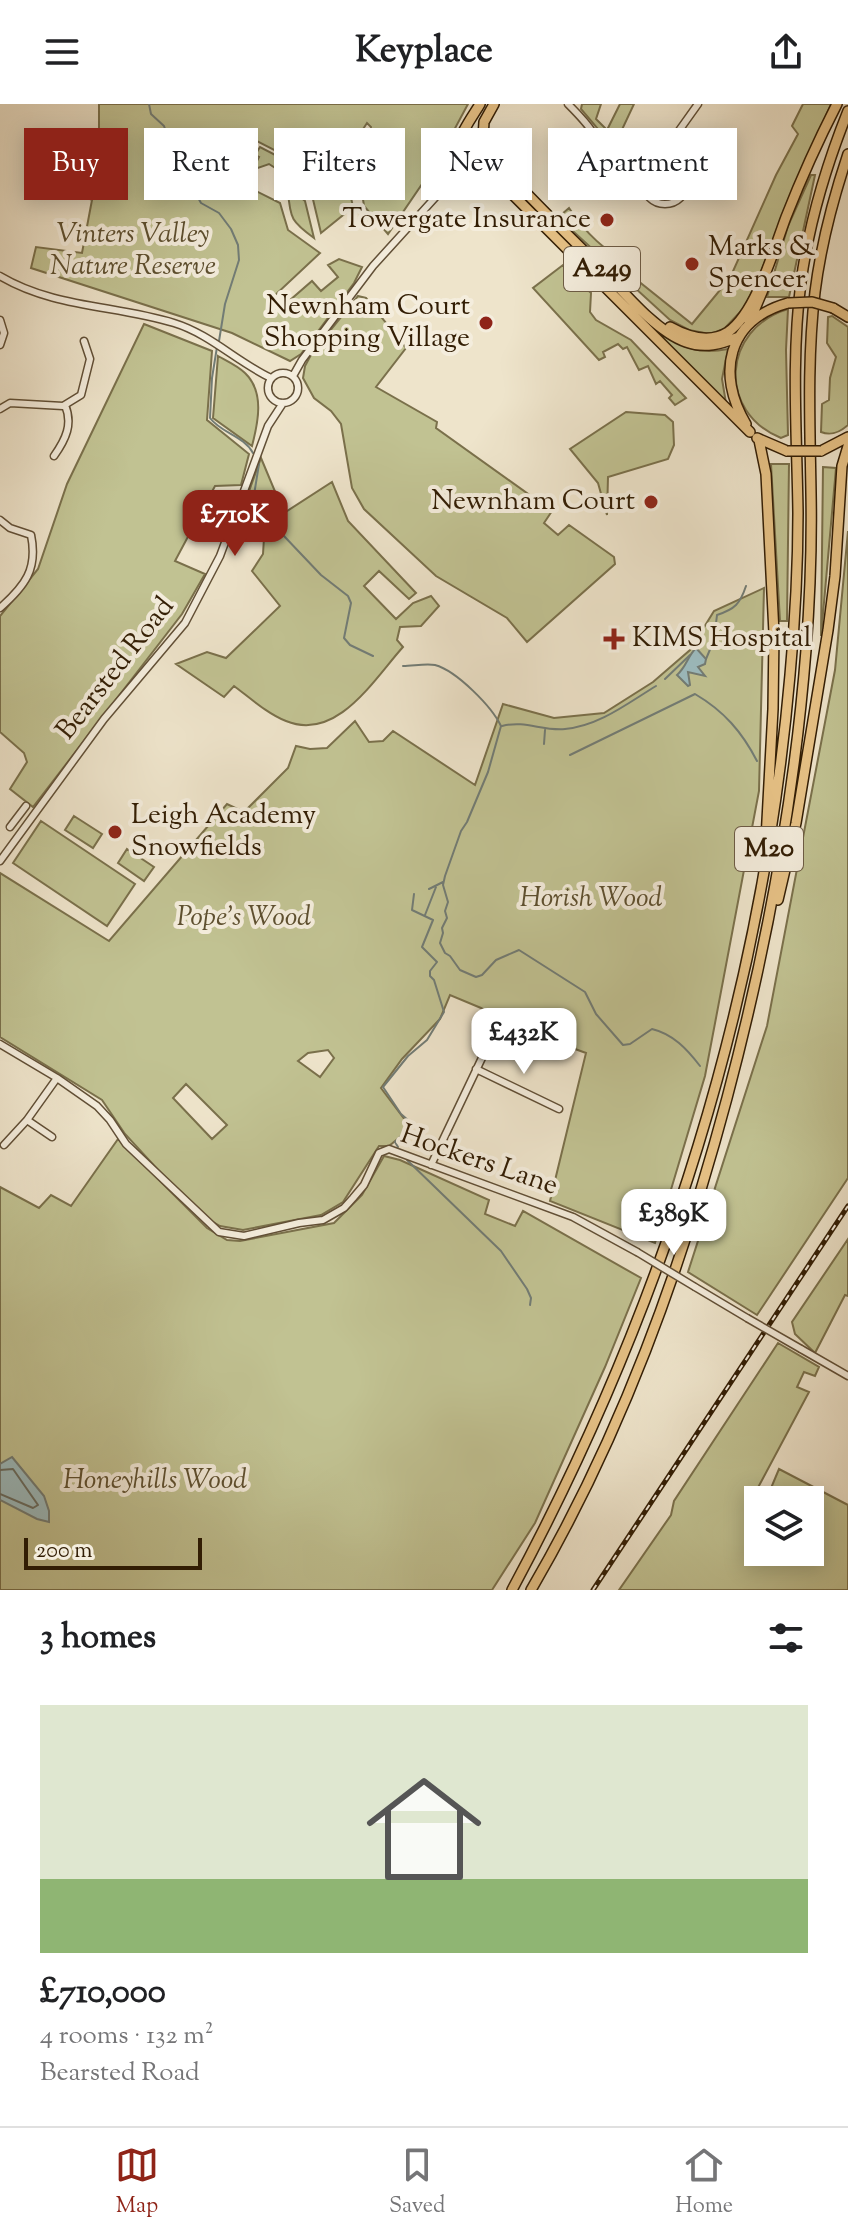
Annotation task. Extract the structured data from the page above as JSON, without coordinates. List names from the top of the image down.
{
  "streets": {
    "highway": ["A249", "M20"],
    "street": ["Bearsted Road", "Hockers Lane"]
  },
  "parks": [
    "Vinters Valley Nature Reserve",
    "Horish Wood",
    "Pope's Wood",
    "Honeyhills Wood"
  ],
  "places": {
    "other": [
      "Towergate Insurance",
      "Marks & Spencer",
      "Newnham Court Shopping Village",
      "Newnham Court",
      "Leigh Academy Snowfields"
    ],
    "health": ["KIMS Hospital"]
  },
  "scale_bar": "200 m",
  "page": {
    "header": "Keyplace",
    "chip": [
      "Buy",
      "Rent",
      "Filters",
      "New",
      "Apartment"
    ],
    "price": ["£710K", "£432K", "£389K"],
    "scale": "200 m",
    "heading": "3 homes",
    "list": [
      {
        "name": "£710,000",
        "note": "4 rooms · 132 m² · Bearsted Road"
      }
    ],
    "tabs": ["Map", "Saved", "Home"]
  }
}
